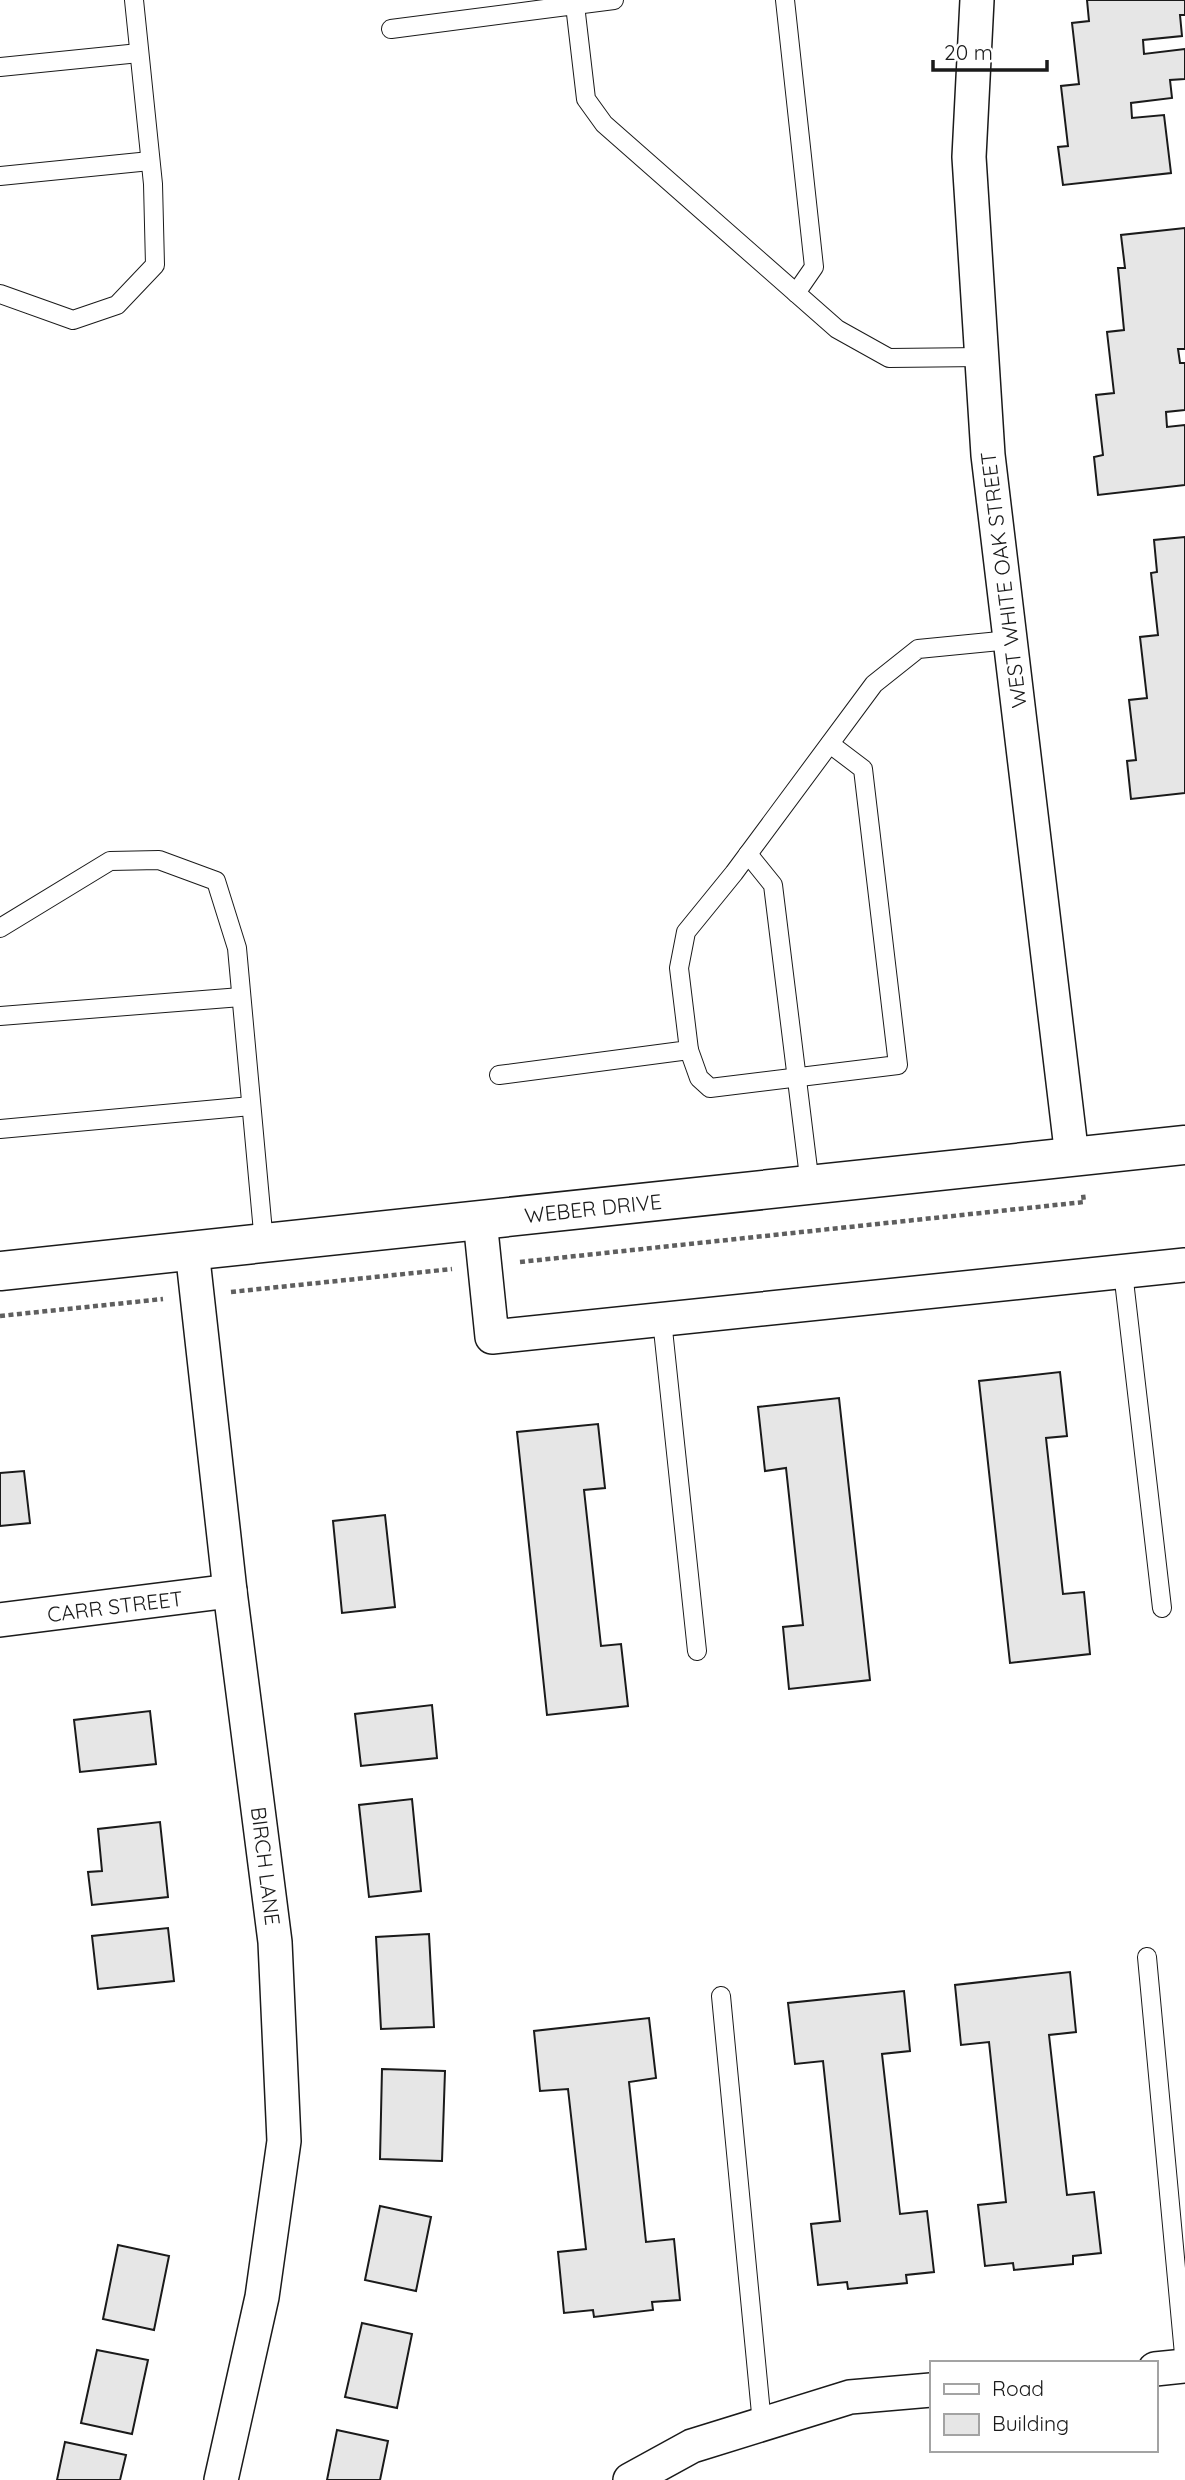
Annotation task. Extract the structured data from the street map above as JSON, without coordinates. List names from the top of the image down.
{
  "streets": {
    "street": [
      "WEST WHITE OAK STREET",
      "WEBER DRIVE",
      "CARR STREET",
      "BIRCH LANE"
    ]
  },
  "crossings": [
    ["WEST WHITE OAK STREET", "WEBER DRIVE"],
    ["WEBER DRIVE", "BIRCH LANE"],
    ["CARR STREET", "BIRCH LANE"]
  ],
  "legend": ["Road", "Building"],
  "scale_bar": "20 m"
}
